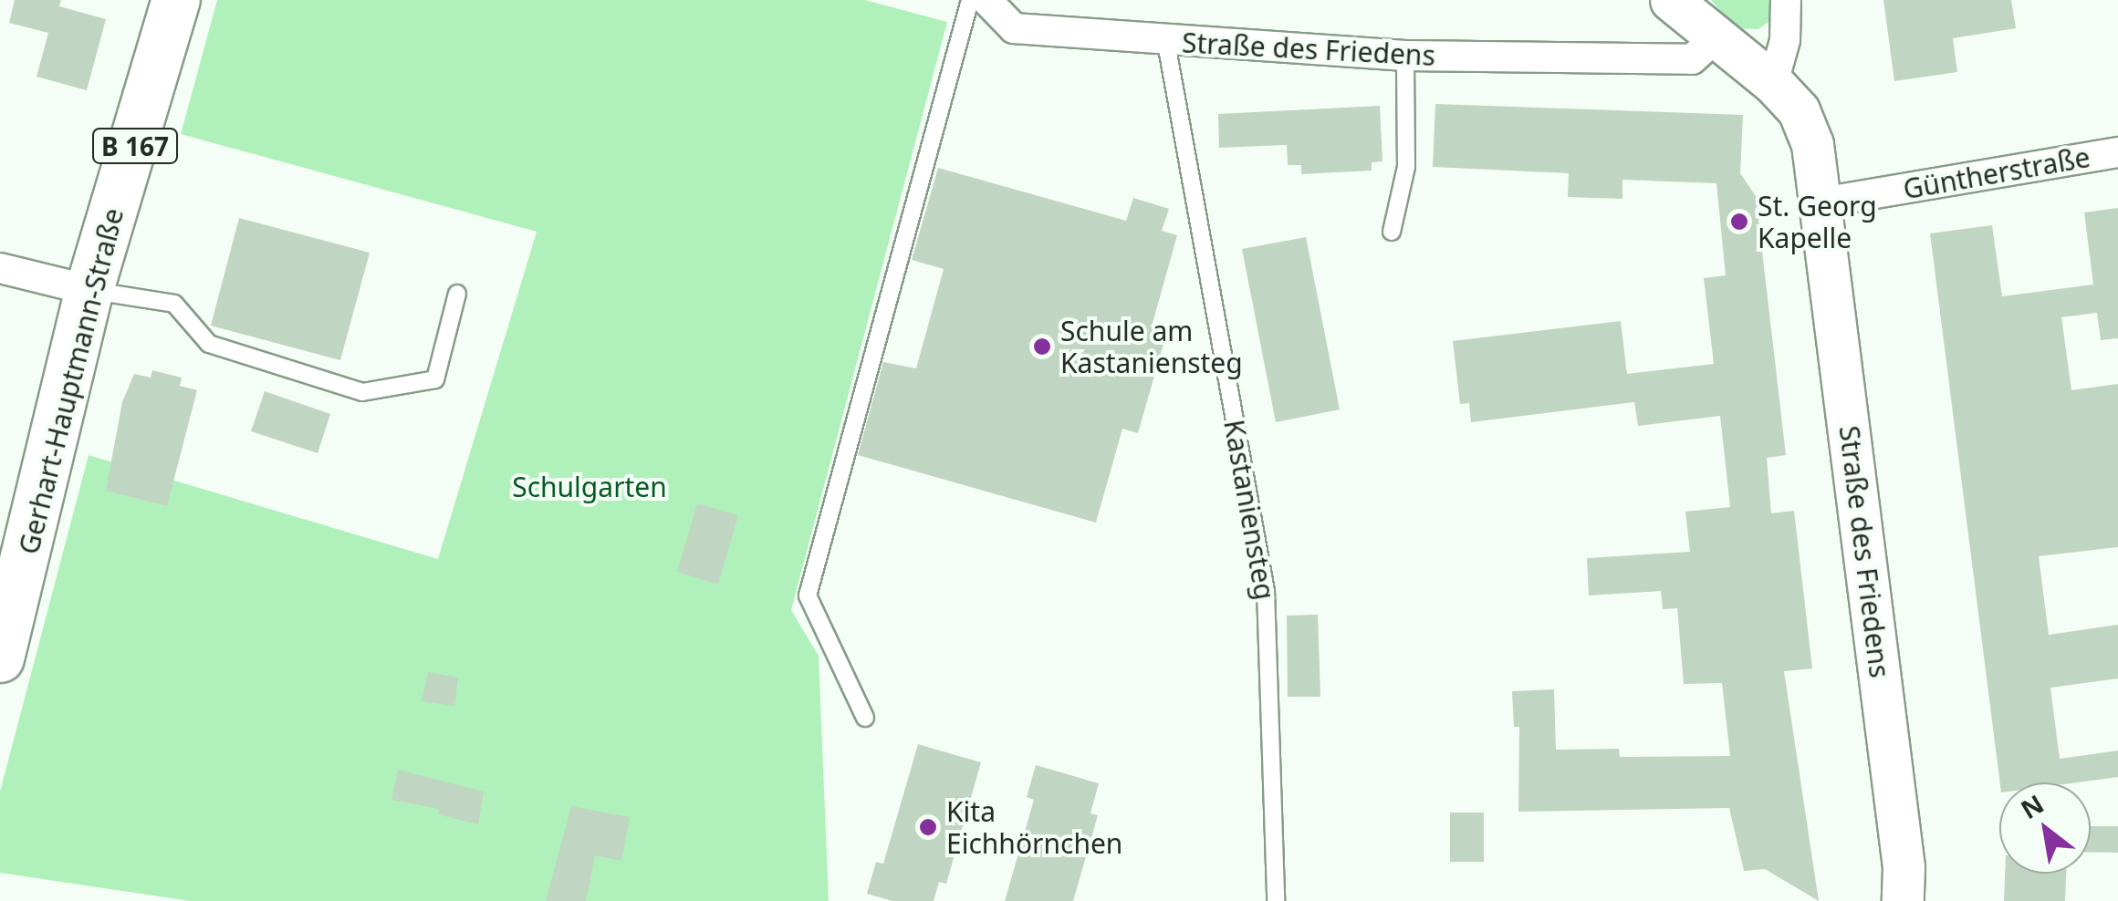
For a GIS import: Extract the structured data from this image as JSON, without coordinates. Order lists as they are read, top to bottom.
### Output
{
  "streets": {
    "main road": ["Straße des Friedens", "B 167", "Gerhart-Hauptmann-Straße"],
    "street": ["Güntherstraße"],
    "lane": ["Kastaniensteg"]
  },
  "crossings": [
    ["Straße des Friedens", "Güntherstraße"],
    ["Straße des Friedens", "Kastaniensteg"]
  ],
  "parks": ["Schulgarten"],
  "places": ["St. Georg Kapelle", "Schule am Kastaniensteg", "Kita Eichhörnchen"],
  "north": "top left"
}
